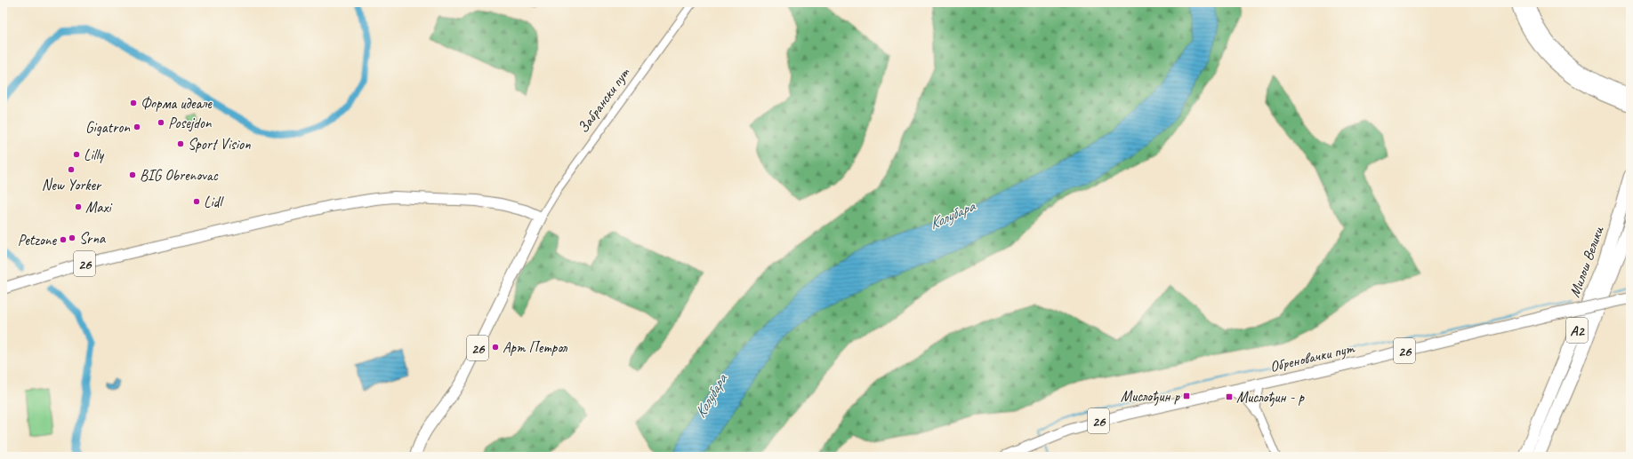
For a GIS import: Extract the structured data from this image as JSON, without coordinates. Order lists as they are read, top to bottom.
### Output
{
  "streets": {
    "highway": ["Милош Велики", "A2"],
    "main road": ["26", "Обреновачки пут"],
    "street": ["Забрански пут"]
  },
  "crossings": [
    ["Забрански пут", "26"]
  ],
  "water": ["Колубара"],
  "places": {
    "other": [
      "Форма идеале",
      "Posejdon",
      "Gigatron",
      "Sport Vision",
      "Lilly",
      "New Yorker",
      "BIG Obrenovac",
      "Lidl",
      "Maxi",
      "Srna",
      "Petzone",
      "Арт Петрол"
    ],
    "transit": ["Мислођин р", "Мислођин - р"]
  }
}
